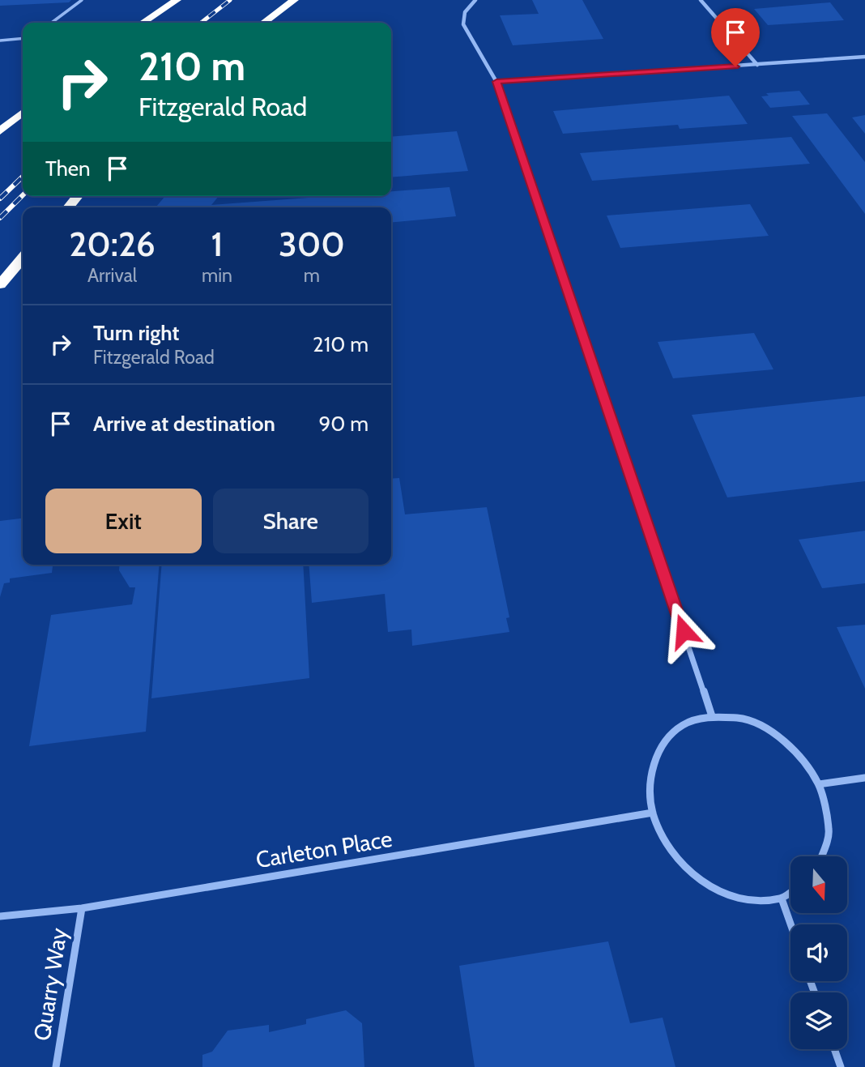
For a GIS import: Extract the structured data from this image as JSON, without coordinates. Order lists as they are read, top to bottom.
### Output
{
  "streets": {
    "street": ["Carleton Place", "Quarry Way"]
  },
  "crossings": [
    ["Carleton Place", "Quarry Way"]
  ],
  "north": "bottom",
  "page": {
    "turn": ["210 m", "Fitzgerald Road"],
    "then": "Then",
    "eta": [
      "20:26",
      "Arrival",
      "1",
      "min",
      "300",
      "m"
    ],
    "list": [
      {
        "name": "Turn right",
        "note": "Fitzgerald Road",
        "value": "210 m"
      },
      {
        "name": "Arrive at destination",
        "value": "90 m"
      }
    ],
    "buttons": ["Exit", "Share"]
  }
}
